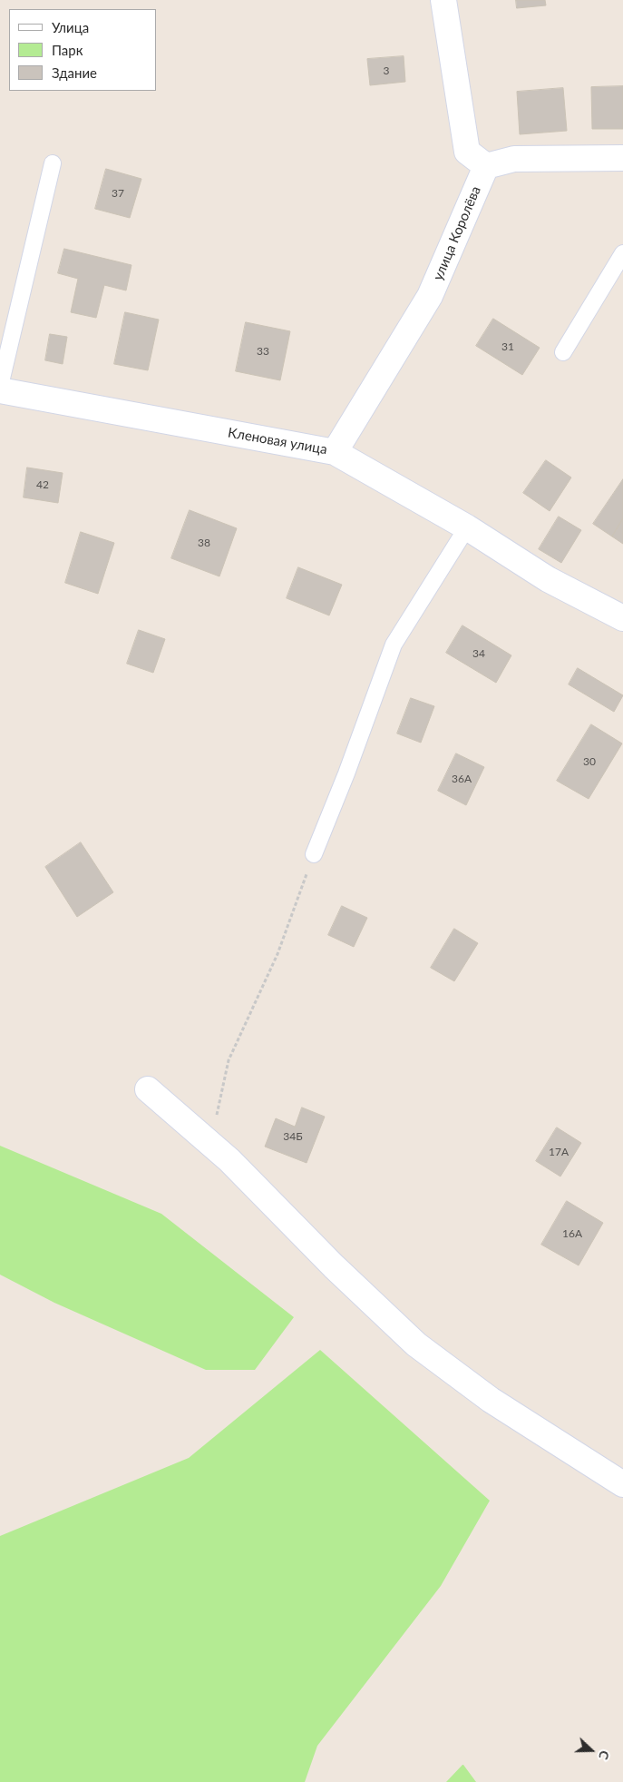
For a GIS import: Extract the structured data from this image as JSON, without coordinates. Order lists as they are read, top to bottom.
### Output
{
  "streets": {
    "street": ["улица Королёва", "Кленовая улица"]
  },
  "crossings": [
    ["улица Королёва", "Кленовая улица"]
  ],
  "house_numbers": [
    "3",
    "37",
    "31",
    "33",
    "42",
    "38",
    "34",
    "30",
    "36А",
    "34Б",
    "17А",
    "16А"
  ],
  "legend": ["Улица", "Парк", "Здание"],
  "north": "right"
}
